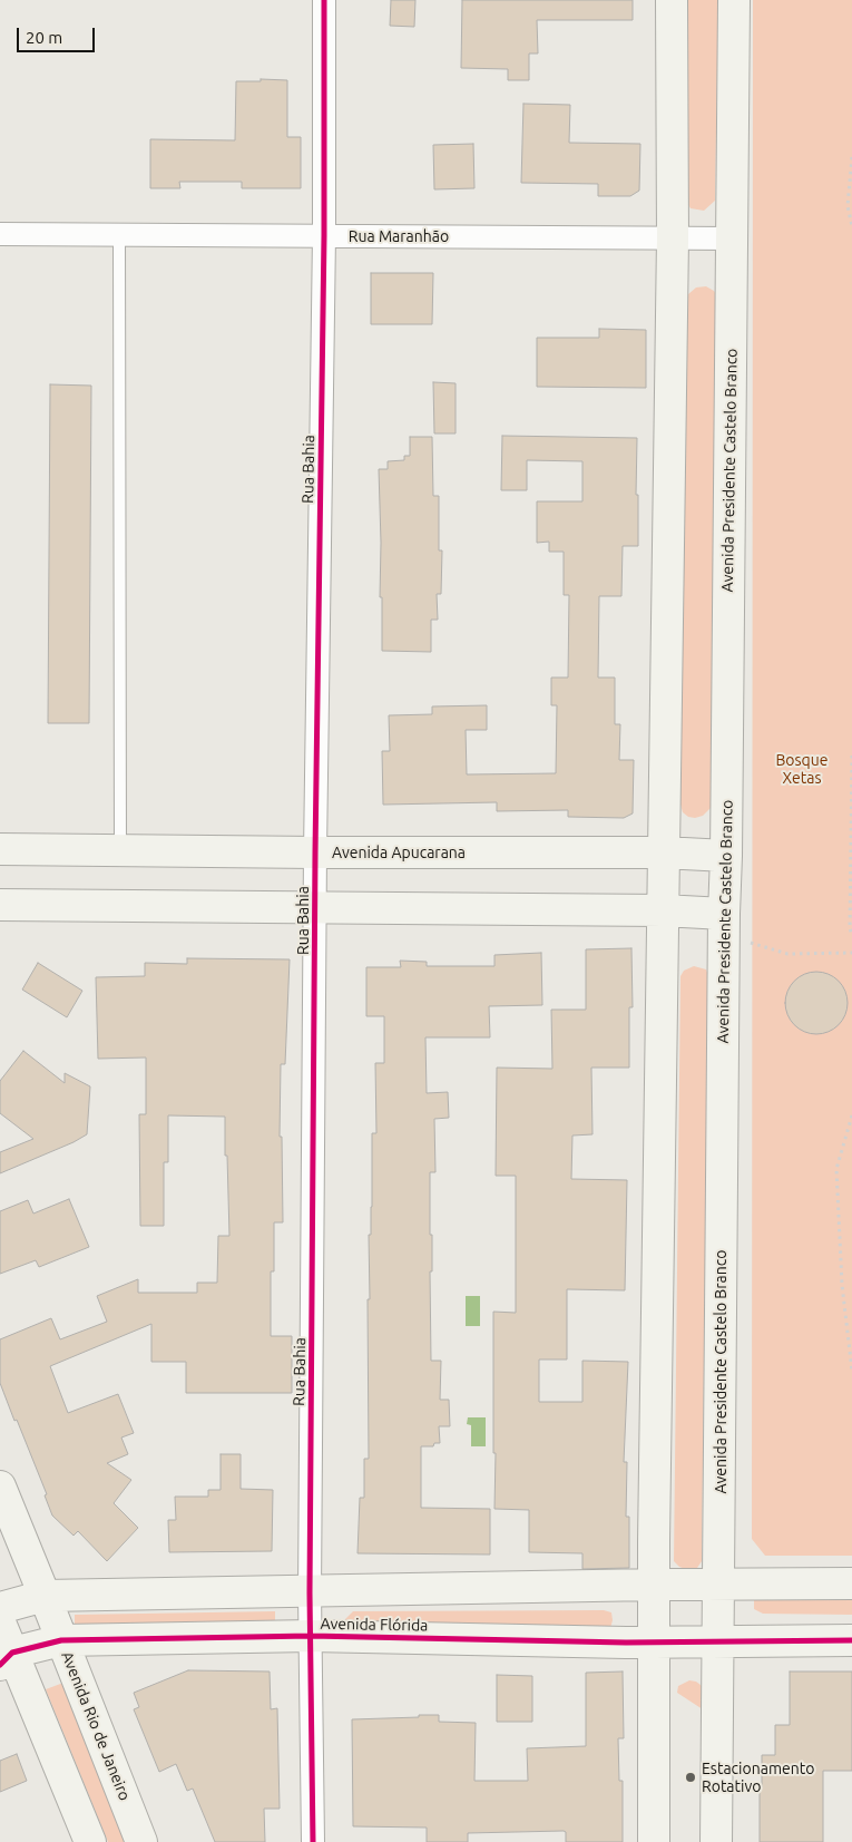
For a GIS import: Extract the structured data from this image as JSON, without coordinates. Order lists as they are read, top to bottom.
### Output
{
  "streets": {
    "street": [
      "Rua Maranhão",
      "Rua Bahia",
      "Avenida Presidente Castelo Branco",
      "Avenida Apucarana",
      "Avenida Flórida",
      "Avenida Rio de Janeiro"
    ]
  },
  "crossings": [
    ["Rua Maranhão", "Rua Bahia"],
    ["Rua Maranhão", "Avenida Presidente Castelo Branco"],
    ["Rua Bahia", "Avenida Apucarana"],
    ["Rua Bahia", "Avenida Flórida"],
    ["Avenida Presidente Castelo Branco", "Avenida Apucarana"],
    ["Avenida Presidente Castelo Branco", "Avenida Flórida"],
    ["Avenida Flórida", "Avenida Rio de Janeiro"]
  ],
  "parks": ["Bosque Xetas"],
  "places": ["Estacionamento Rotativo"],
  "scale_bar": "20 m"
}
